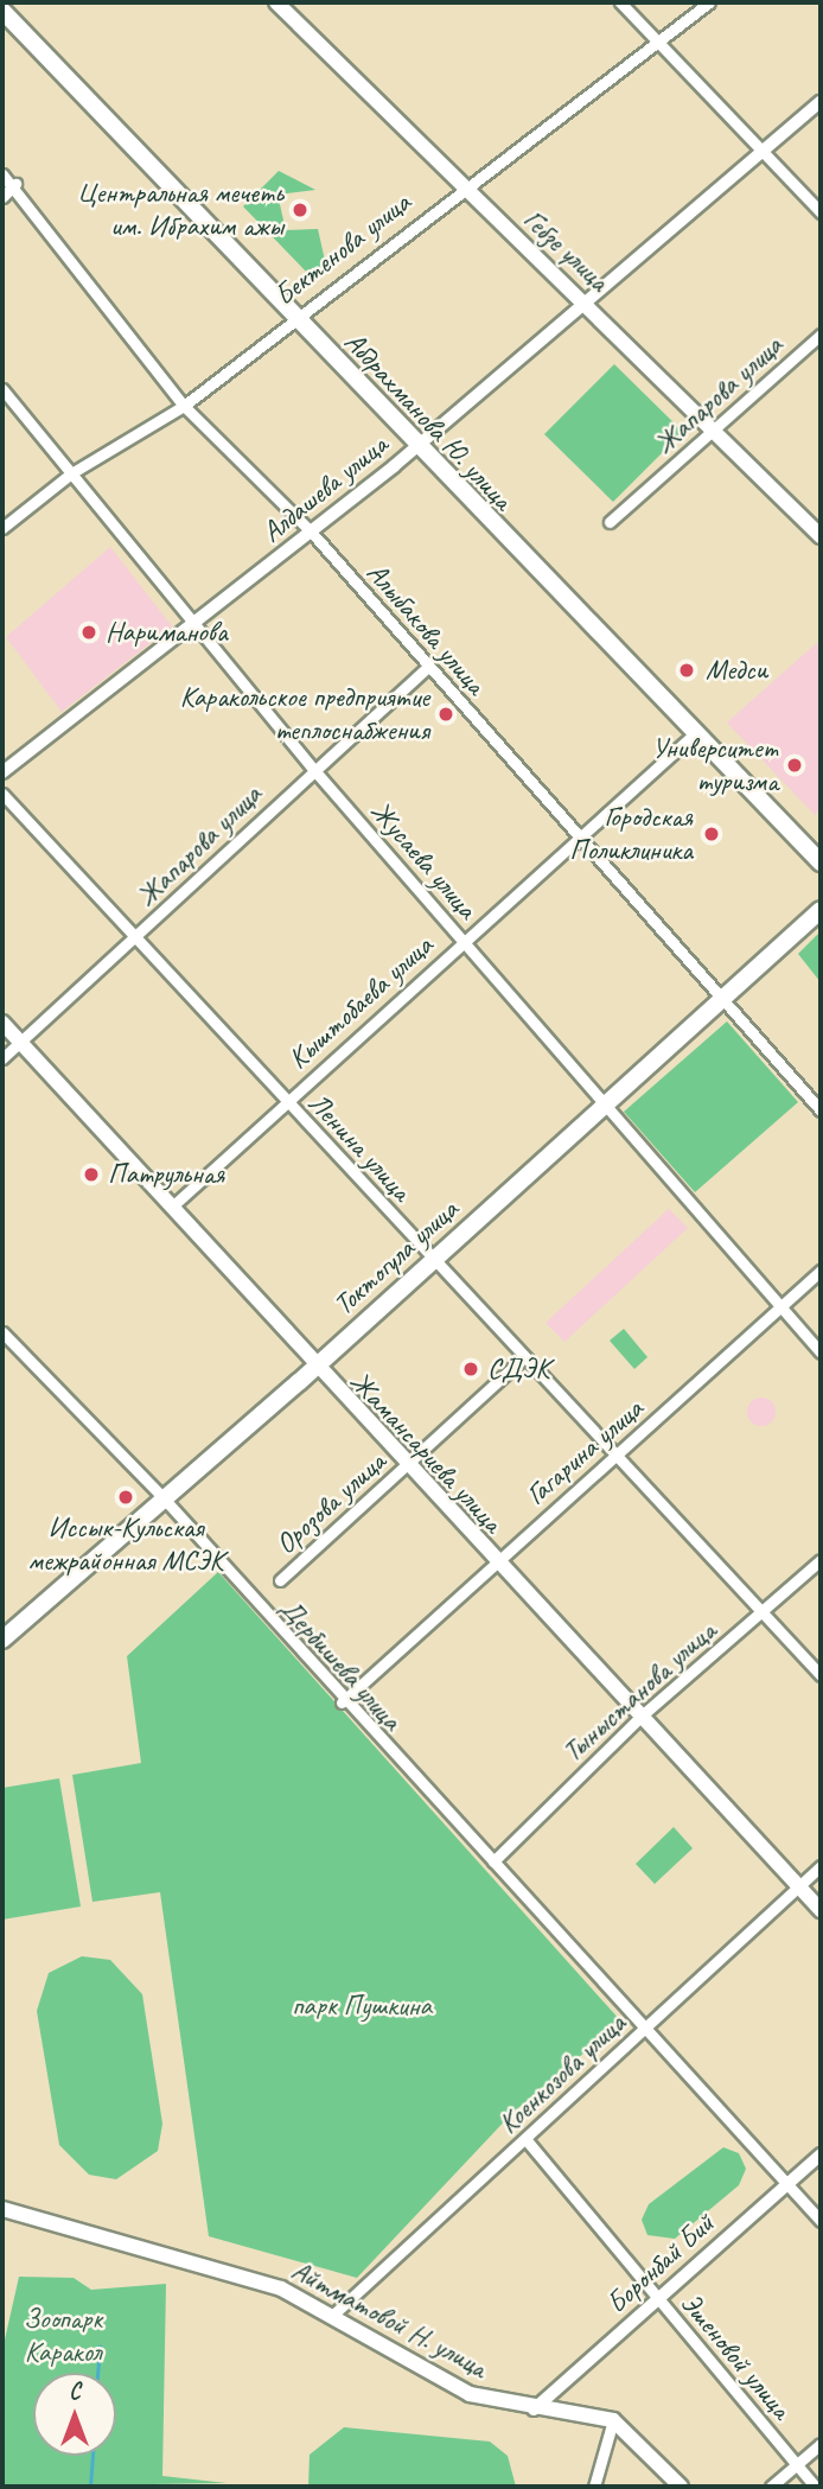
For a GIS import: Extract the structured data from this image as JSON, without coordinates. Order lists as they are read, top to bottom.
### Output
{
  "streets": {
    "highway": ["Абдрахманова Ю. улица", "Токтогула улица"],
    "main road": ["Гебзе улица", "Жамансариева улица", "Айтматовой Н. улица"],
    "street": [
      "Бектенова улица",
      "Жапарова улица",
      "Алдашева улица",
      "Алыбакова улица",
      "Жусаева улица",
      "Кыштобаева улица",
      "Ленина улица",
      "Гагарина улица",
      "Орозова улица",
      "Дербишева улица",
      "Тыныстанова улица",
      "Коенкозова улица",
      "Боронбай Бий",
      "Эшеновой улица"
    ]
  },
  "crossings": [
    ["Бектенова улица", "Гебзе улица"],
    ["Бектенова улица", "Абдрахманова Ю. улица"],
    ["Бектенова улица", "Алыбакова улица"],
    ["Бектенова улица", "Жусаева улица"],
    ["Гебзе улица", "Жапарова улица"],
    ["Гебзе улица", "Алдашева улица"],
    ["Жапарова улица", "Алыбакова улица"],
    ["Жапарова улица", "Жусаева улица"],
    ["Жапарова улица", "Ленина улица"],
    ["Жапарова улица", "Жамансариева улица"],
    ["Абдрахманова Ю. улица", "Алдашева улица"],
    ["Абдрахманова Ю. улица", "Кыштобаева улица"],
    ["Алдашева улица", "Алыбакова улица"],
    ["Алдашева улица", "Жусаева улица"],
    ["Алыбакова улица", "Кыштобаева улица"],
    ["Алыбакова улица", "Токтогула улица"],
    ["Жусаева улица", "Кыштобаева улица"],
    ["Жусаева улица", "Токтогула улица"],
    ["Жусаева улица", "Гагарина улица"],
    ["Кыштобаева улица", "Ленина улица"],
    ["Кыштобаева улица", "Жамансариева улица"],
    ["Ленина улица", "Токтогула улица"],
    ["Ленина улица", "Гагарина улица"],
    ["Ленина улица", "Орозова улица"],
    ["Ленина улица", "Тыныстанова улица"],
    ["Токтогула улица", "Жамансариева улица"],
    ["Токтогула улица", "Дербишева улица"],
    ["Жамансариева улица", "Гагарина улица"],
    ["Жамансариева улица", "Орозова улица"],
    ["Жамансариева улица", "Тыныстанова улица"],
    ["Жамансариева улица", "Коенкозова улица"],
    ["Гагарина улица", "Дербишева улица"],
    ["Дербишева улица", "Тыныстанова улица"],
    ["Дербишева улица", "Коенкозова улица"],
    ["Дербишева улица", "Боронбай Бий"],
    ["Коенкозова улица", "Айтматовой Н. улица"],
    ["Коенкозова улица", "Эшеновой улица"],
    ["Боронбай Бий", "Айтматовой Н. улица"],
    ["Боронбай Бий", "Эшеновой улица"]
  ],
  "parks": ["парк Пушкина", "Зоопарк Каракол"],
  "places": [
    "Центральная мечеть им. Ибрахим ажы",
    "Нариманова",
    "Медси",
    "Каракольское предприятие теплоснабжения",
    "Университет туризма",
    "Городская Поликлиника",
    "Патрульная",
    "СДЭК",
    "Иссык-Кульская межрайонная МСЭК"
  ],
  "north": "top"
}
